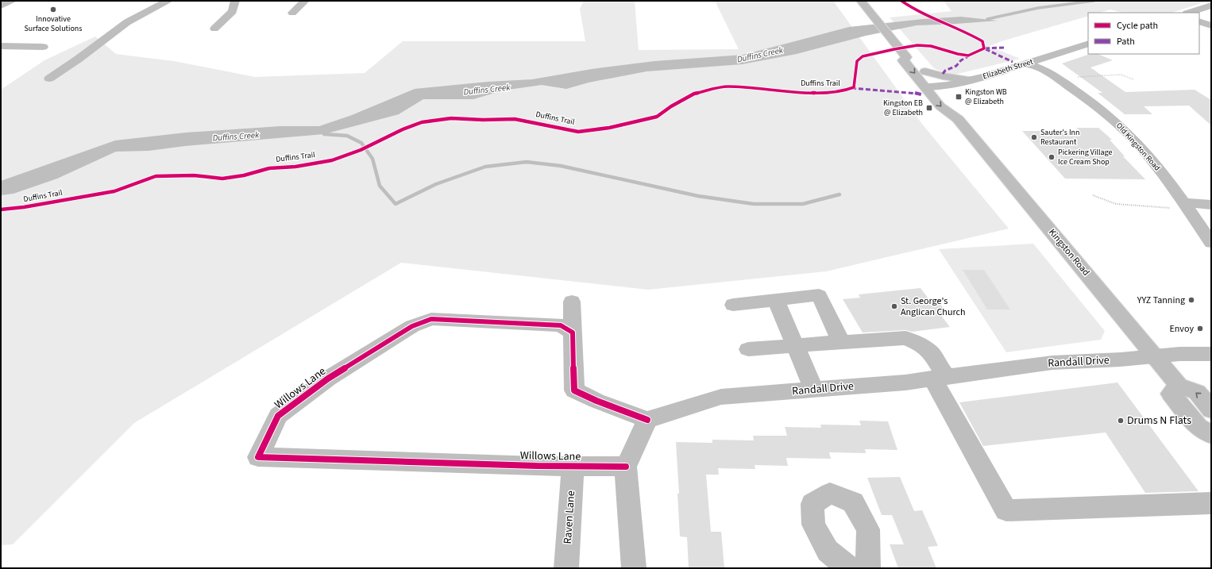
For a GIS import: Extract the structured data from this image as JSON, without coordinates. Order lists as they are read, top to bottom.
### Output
{
  "streets": {
    "street": [
      "Elizabeth Street",
      "Old Kingston Road",
      "Kingston Road",
      "Randall Drive",
      "Willows Lane",
      "Raven Lane"
    ],
    "cycle path": ["Duffins Trail"]
  },
  "crossings": [
    ["Elizabeth Street", "Old Kingston Road"],
    ["Elizabeth Street", "Kingston Road"],
    ["Kingston Road", "Randall Drive"],
    ["Willows Lane", "Raven Lane"]
  ],
  "water": ["Duffins Creek"],
  "places": {
    "other": [
      "Innovative Surface Solutions",
      "Sauter's Inn Restaurant",
      "Pickering Village Ice Cream Shop",
      "YYZ Tanning",
      "St. George's Anglican Church",
      "Envoy",
      "Drums N Flats"
    ],
    "transit": ["Kingston WB @ Elizabeth", "Kingston EB @ Elizabeth"]
  },
  "legend": ["Cycle path", "Path"]
}
